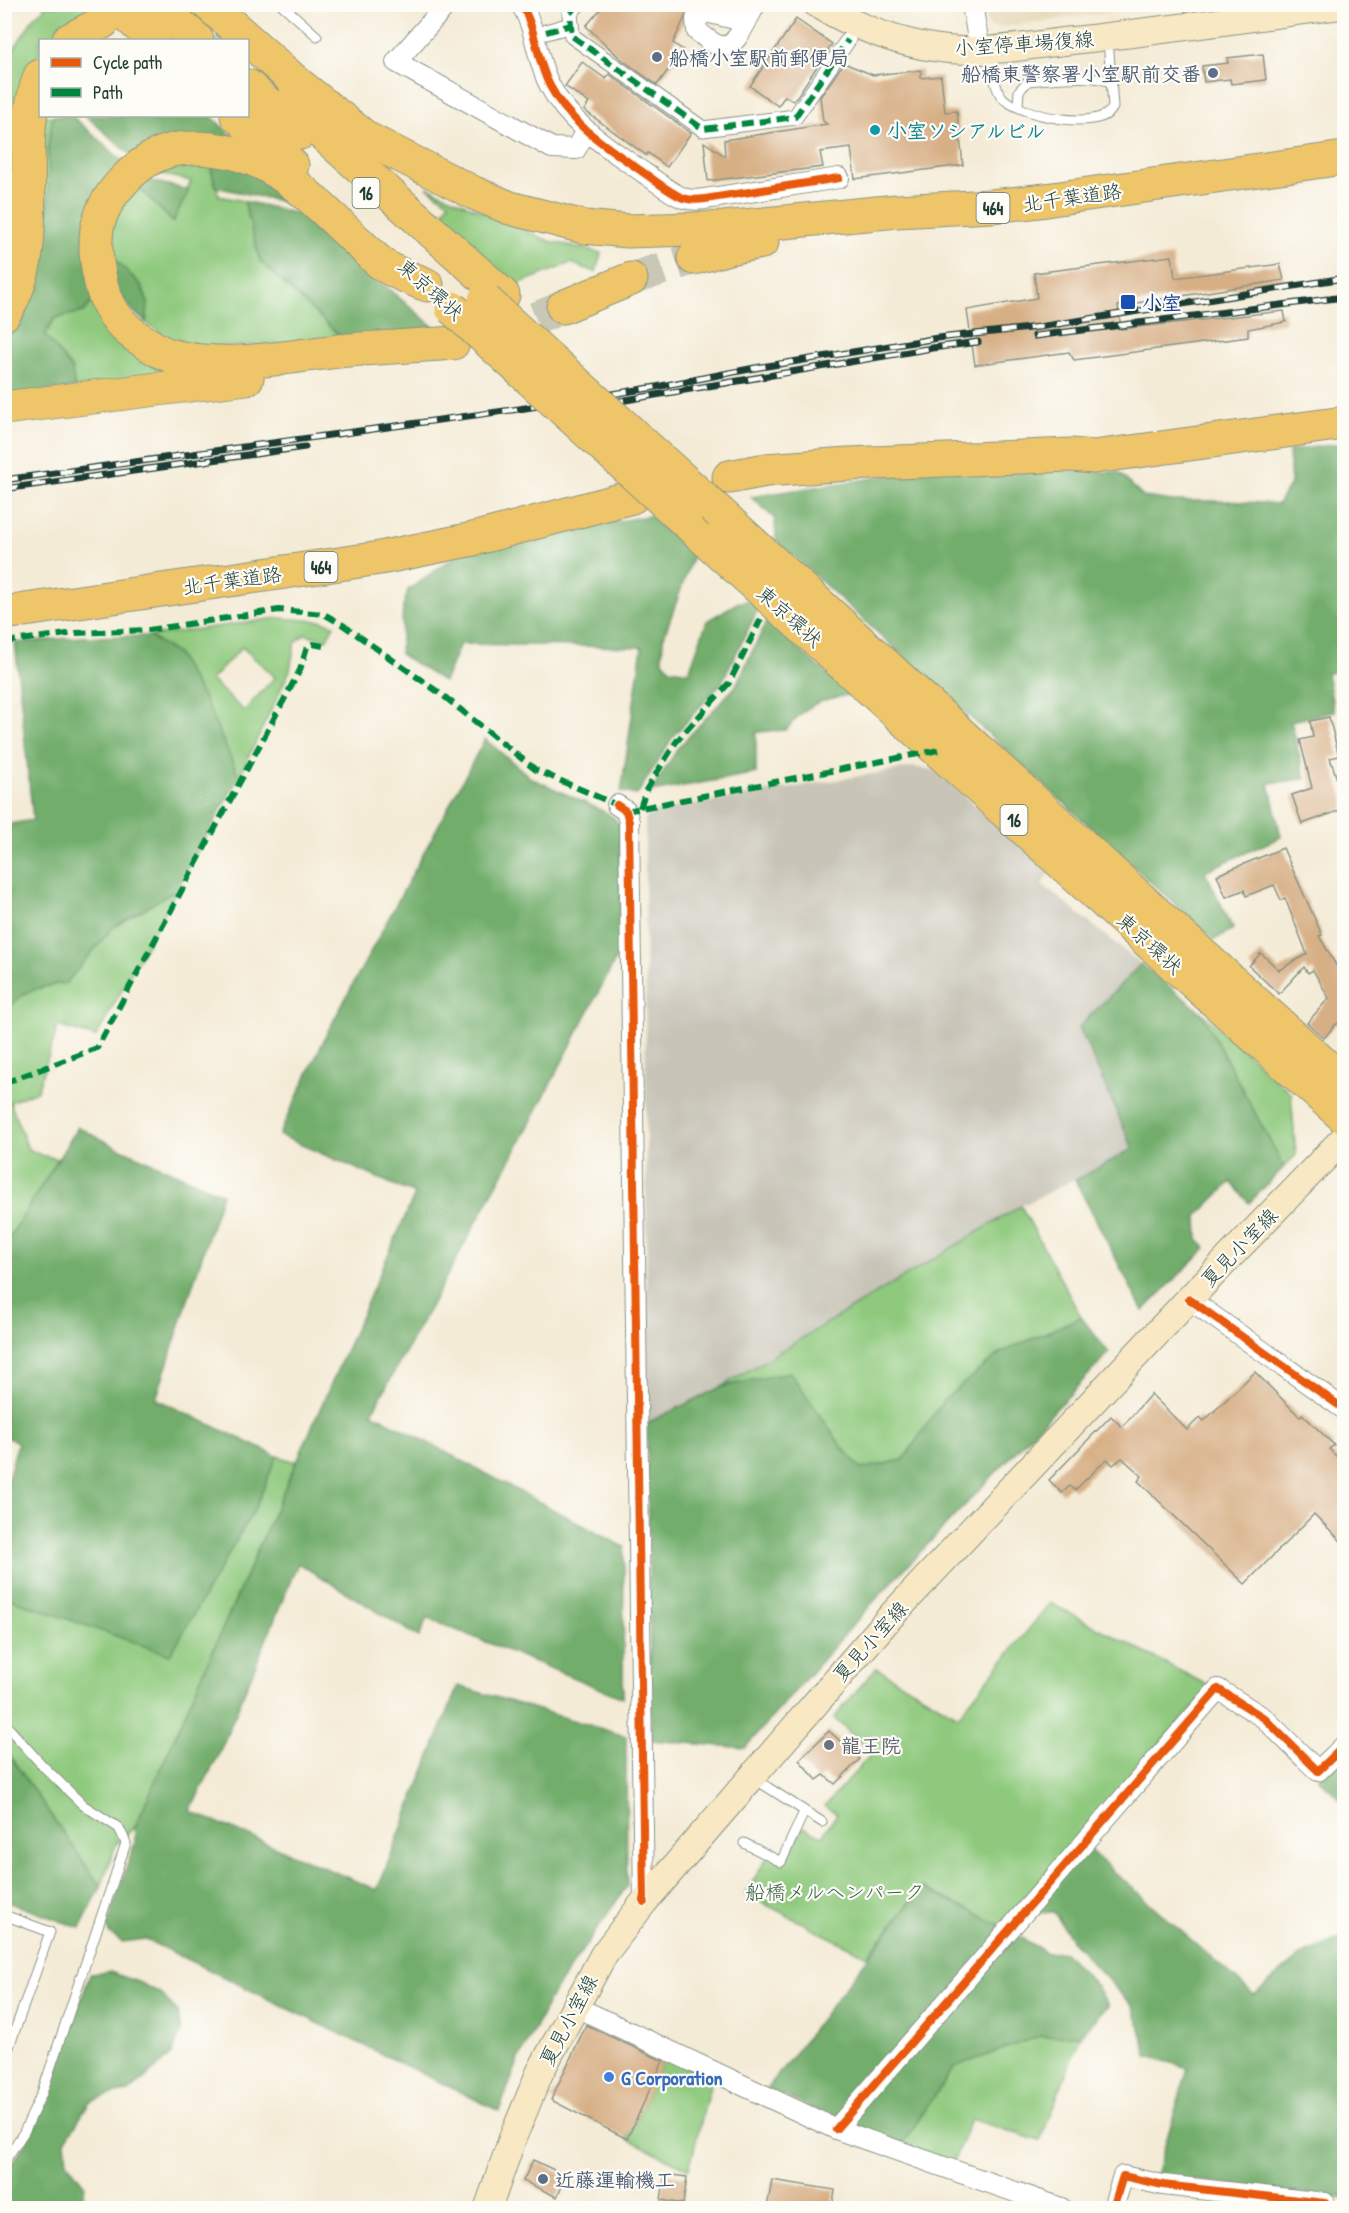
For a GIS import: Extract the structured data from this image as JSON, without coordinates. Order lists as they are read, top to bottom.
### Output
{
  "streets": {
    "highway": [
      "16",
      "北千葉道路",
      "464",
      "東京環状"
    ],
    "main road": ["小室停車場復線", "夏見小室線"]
  },
  "parks": ["船橋メルヘンパーク"],
  "places": {
    "other": [
      "船橋小室駅前郵便局",
      "船橋東警察署小室駅前交番",
      "小室ソシアルビル",
      "龍王院",
      "G Corporation",
      "近藤運輸機工"
    ],
    "transit": ["小室"]
  },
  "legend": ["Cycle path", "Path"]
}
